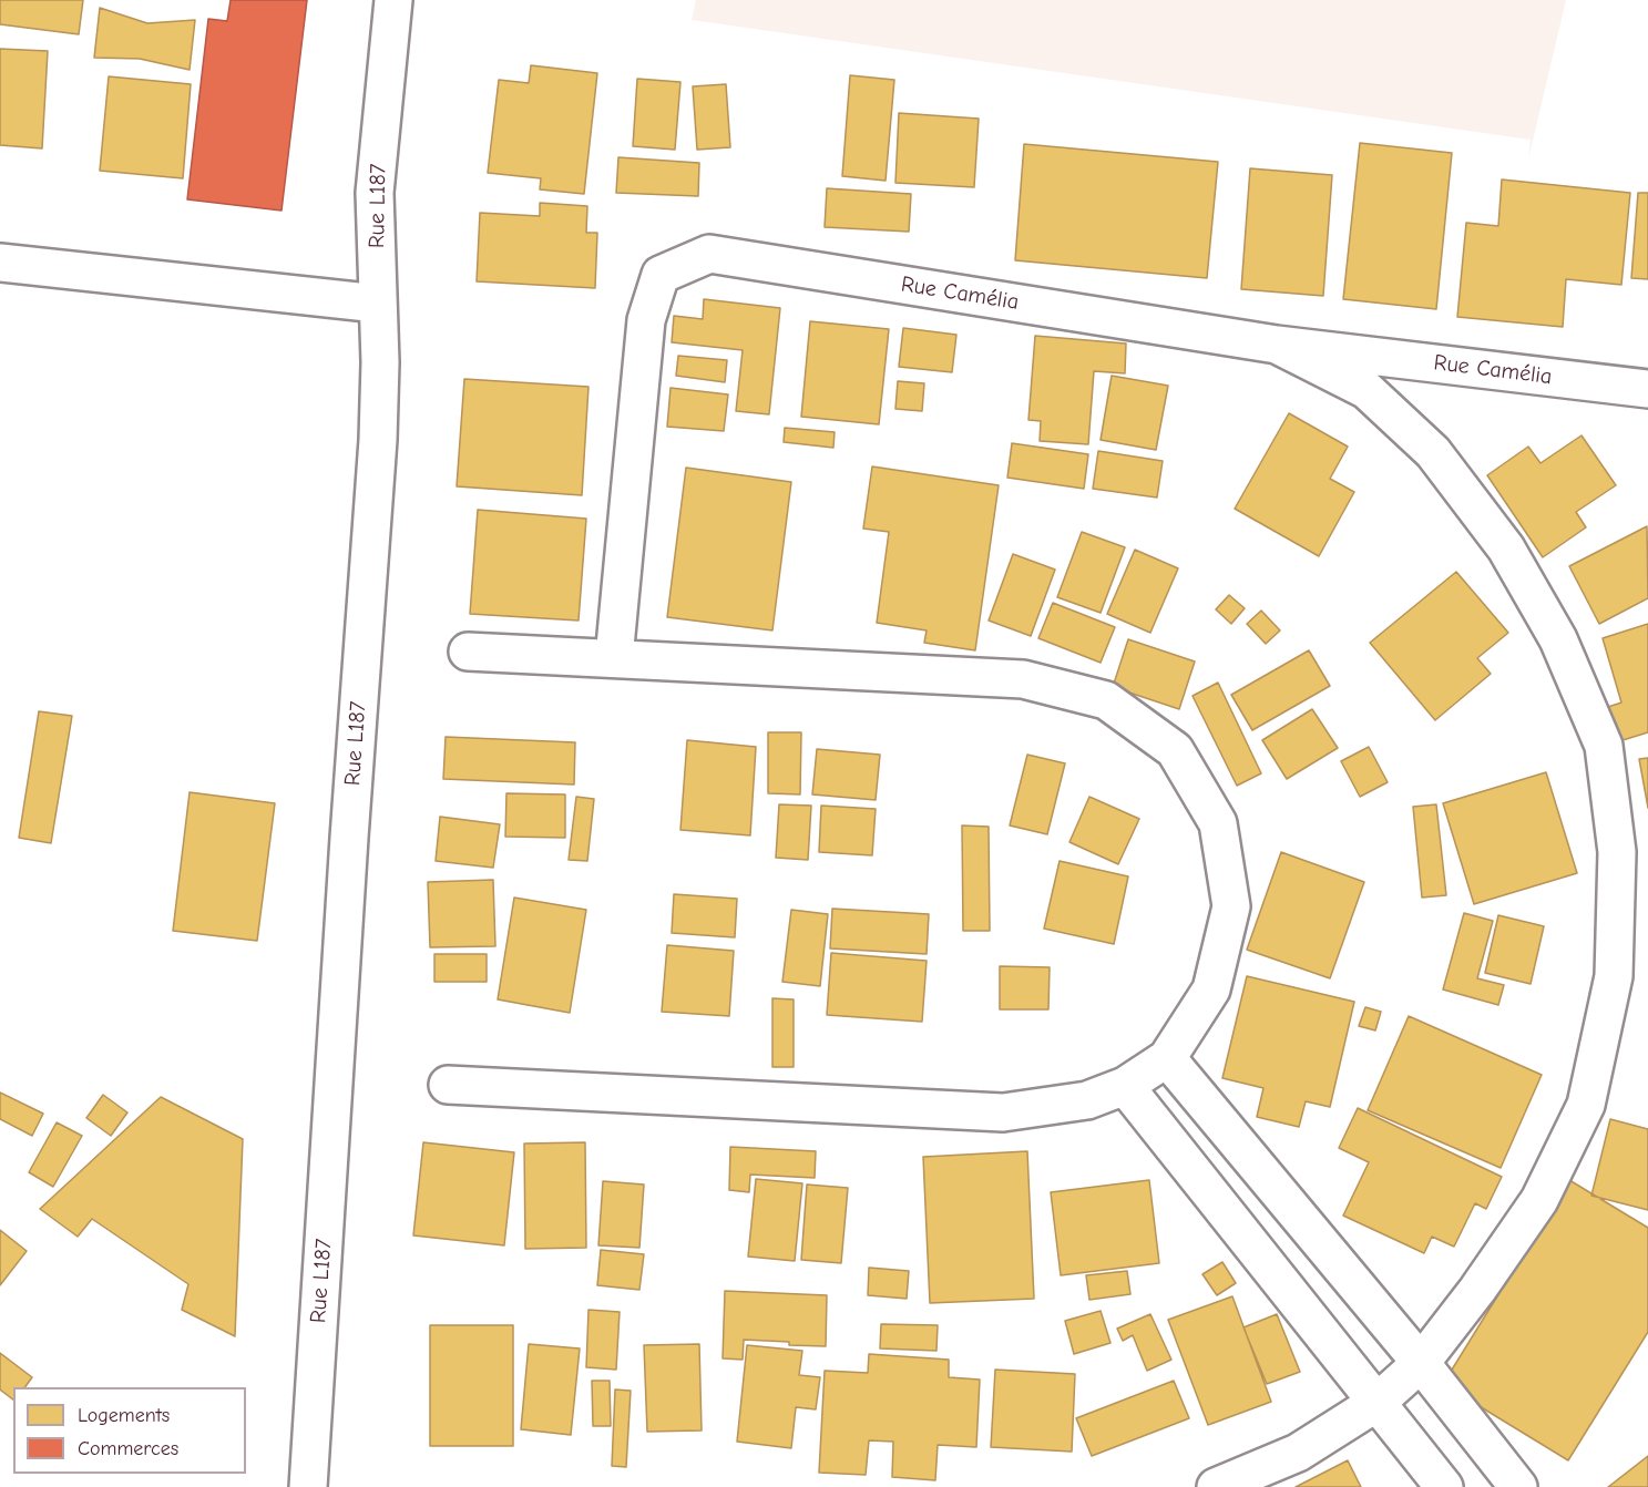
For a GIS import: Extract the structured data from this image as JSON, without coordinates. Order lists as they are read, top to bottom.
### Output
{
  "streets": {
    "street": ["Rue L187", "Rue Camélia"]
  },
  "legend": ["Logements", "Commerces"]
}
